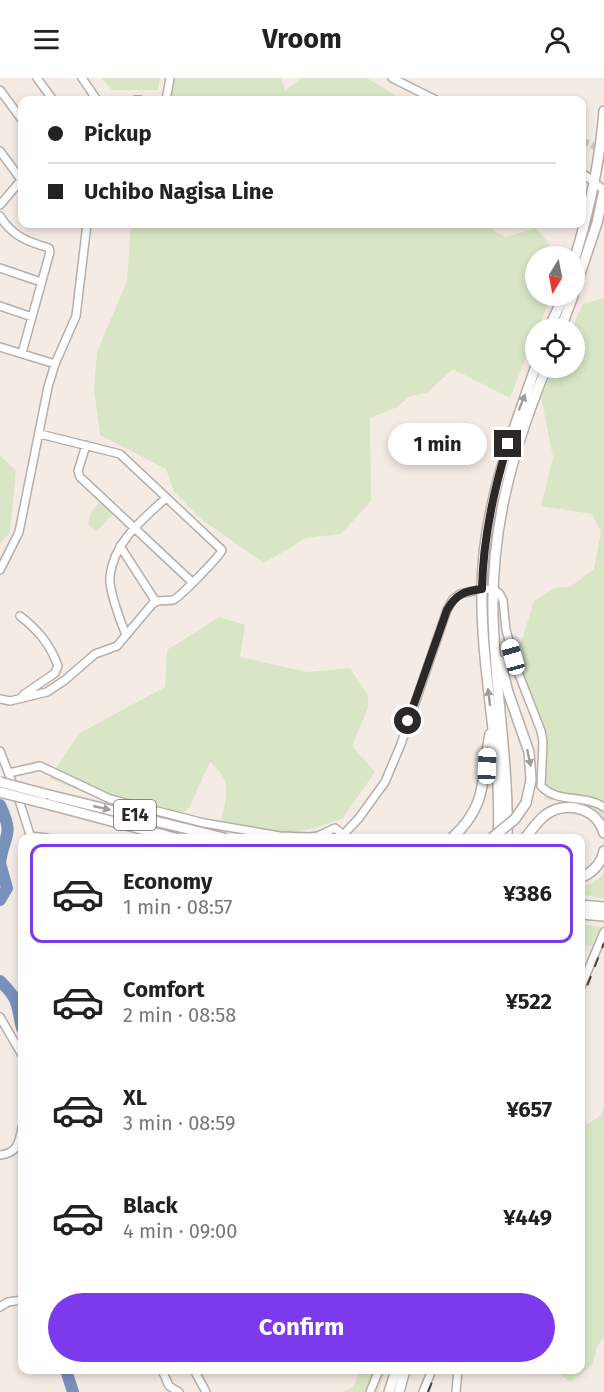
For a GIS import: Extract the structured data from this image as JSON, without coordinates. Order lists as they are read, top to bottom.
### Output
{
  "streets": {
    "highway": ["E14"]
  },
  "north": "bottom",
  "page": {
    "header": "Vroom",
    "banner": ["Pickup", "Uchibo Nagisa Line"],
    "bubble": "1 min",
    "list": [
      {
        "name": "Economy",
        "note": "1 min · 08:57",
        "value": "¥386"
      },
      {
        "name": "Comfort",
        "note": "2 min · 08:58",
        "value": "¥522"
      },
      {
        "name": "XL",
        "note": "3 min · 08:59",
        "value": "¥657"
      },
      {
        "name": "Black",
        "note": "4 min · 09:00",
        "value": "¥449"
      }
    ],
    "buttons": "Confirm"
  }
}
